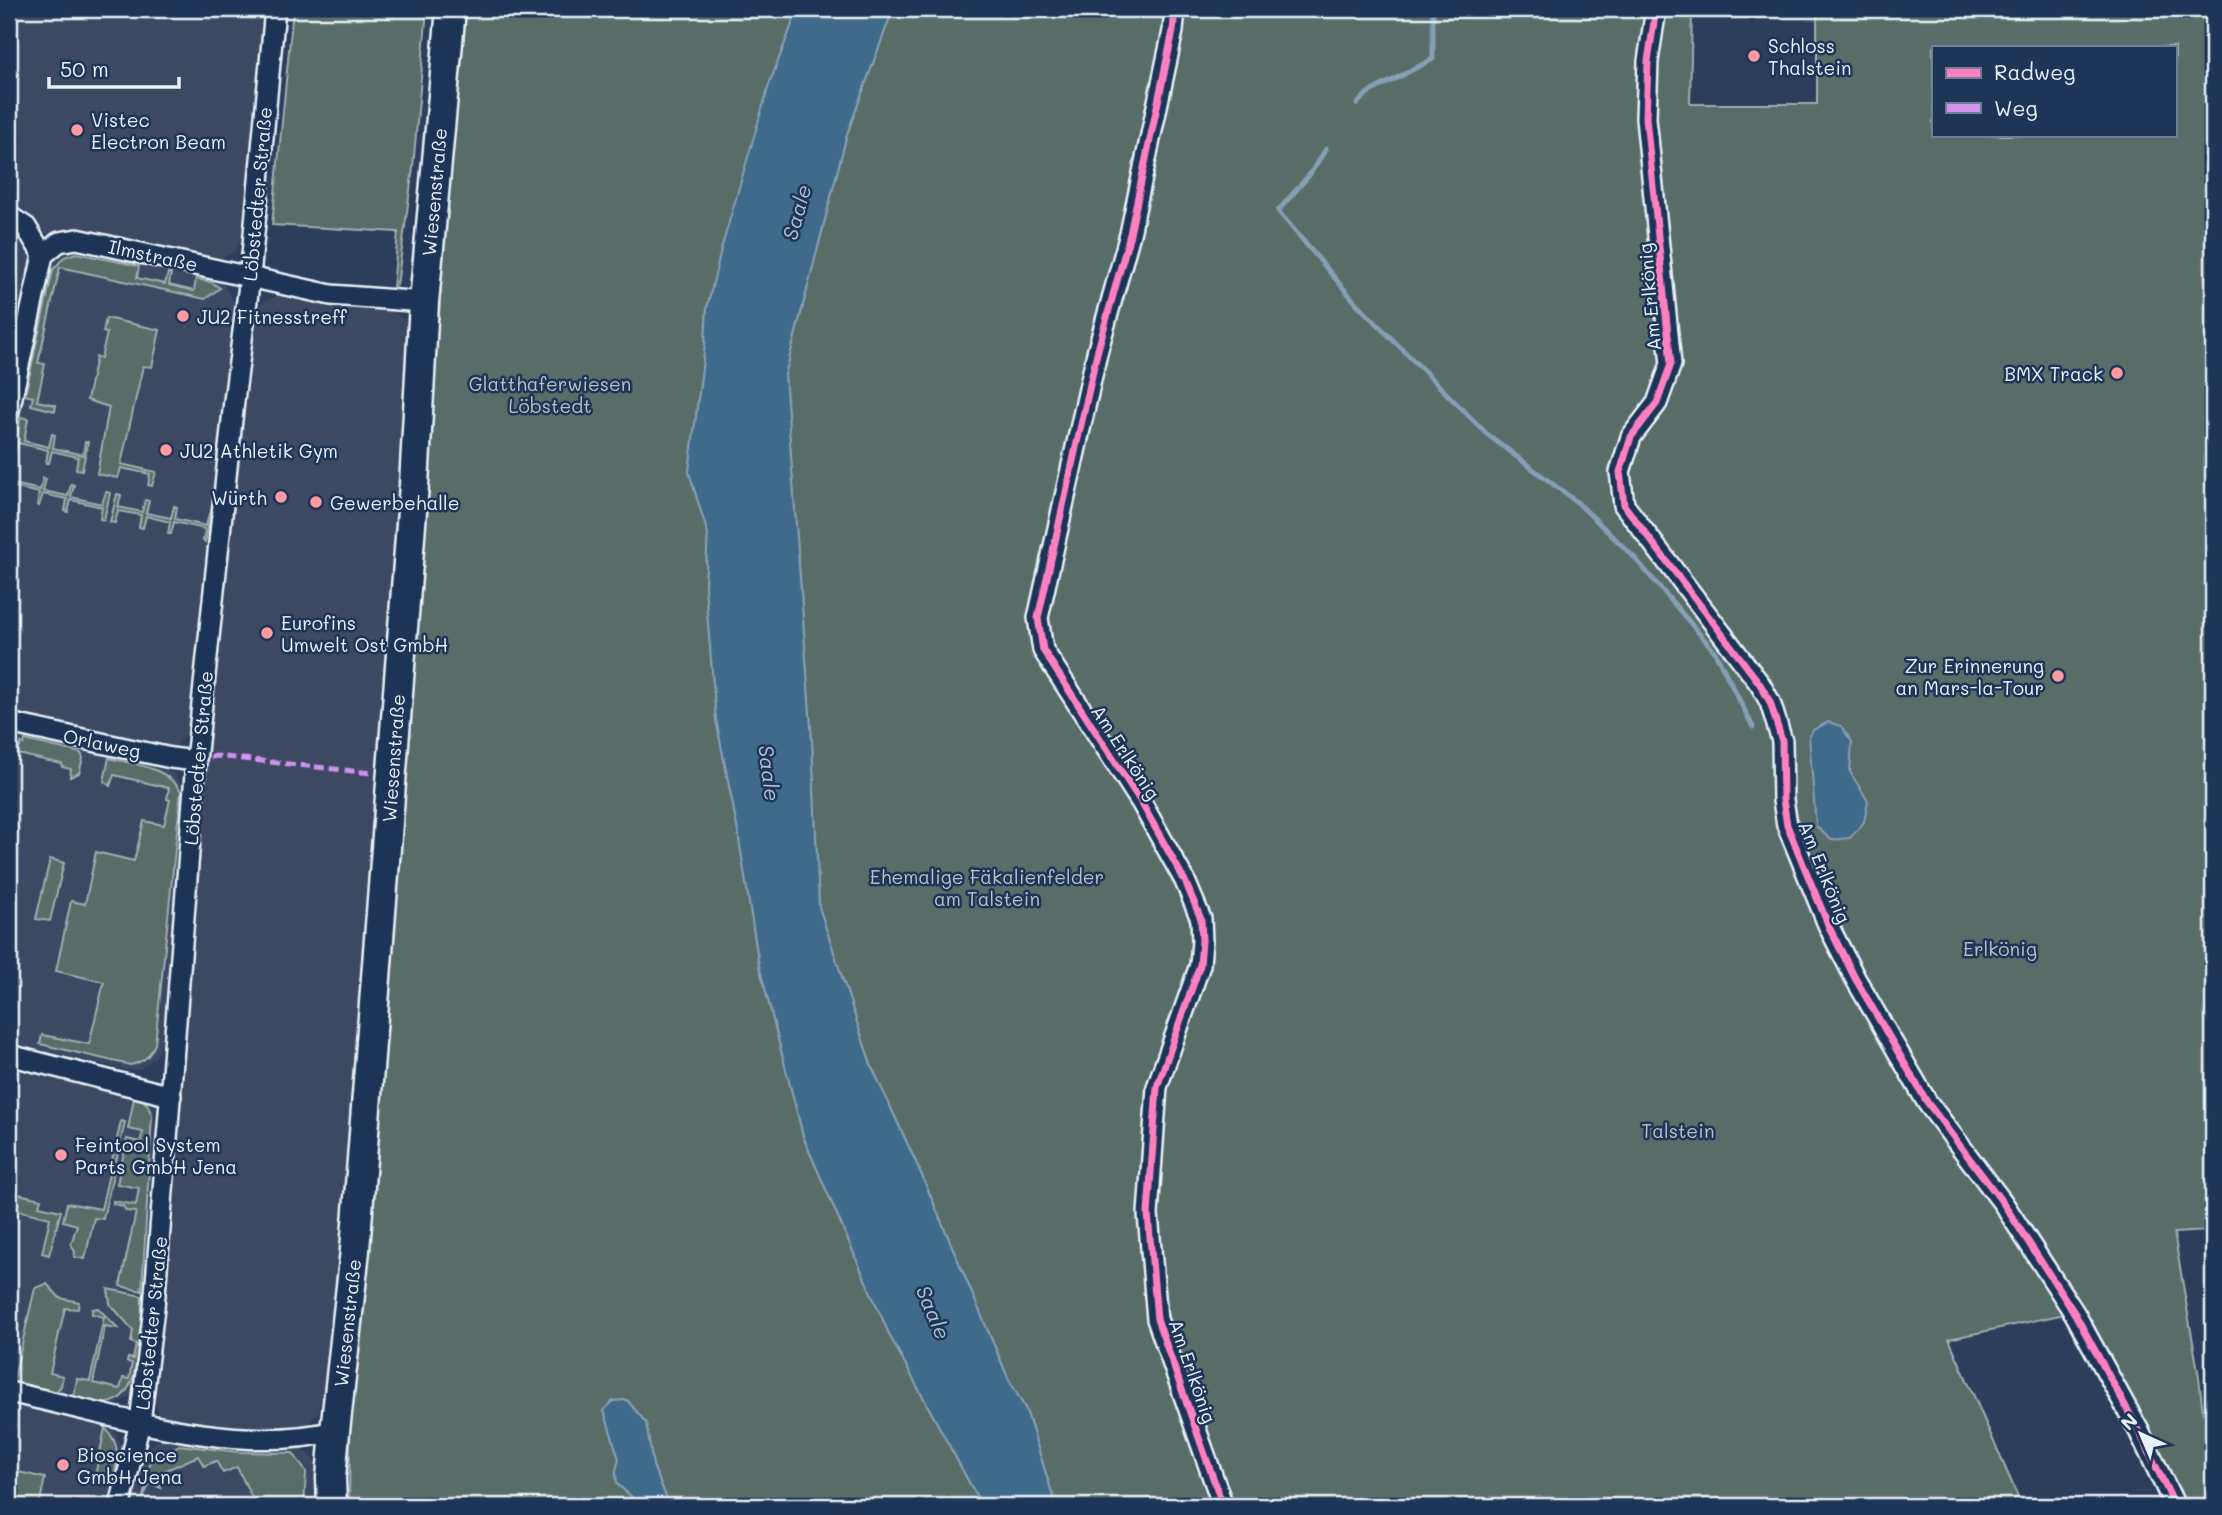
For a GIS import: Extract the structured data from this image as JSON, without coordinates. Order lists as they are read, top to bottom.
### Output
{
  "streets": {
    "street": [
      "Wiesenstraße",
      "Löbstedter Straße",
      "Ilmstraße",
      "Am Erlkönig",
      "Orlaweg"
    ]
  },
  "crossings": [
    ["Wiesenstraße", "Ilmstraße"],
    ["Löbstedter Straße", "Ilmstraße"],
    ["Löbstedter Straße", "Orlaweg"]
  ],
  "water": ["Saale"],
  "parks": [
    "Glatthaferwiesen Löbstedt",
    "Ehemalige Fäkalienfelder am Talstein",
    "Erlkönig",
    "Talstein"
  ],
  "places": [
    "Schloss Thalstein",
    "Vistec Electron Beam",
    "JU2 Fitnesstreff",
    "BMX Track",
    "JU2 Athletik Gym",
    "Würth",
    "Gewerbehalle",
    "Eurofins Umwelt Ost GmbH",
    "Zur Erinnerung an Mars-la-Tour",
    "Feintool System Parts GmbH Jena",
    "Bioscience GmbH Jena"
  ],
  "legend": ["Radweg", "Weg"],
  "scale_bar": "50 m",
  "north": "top left"
}
